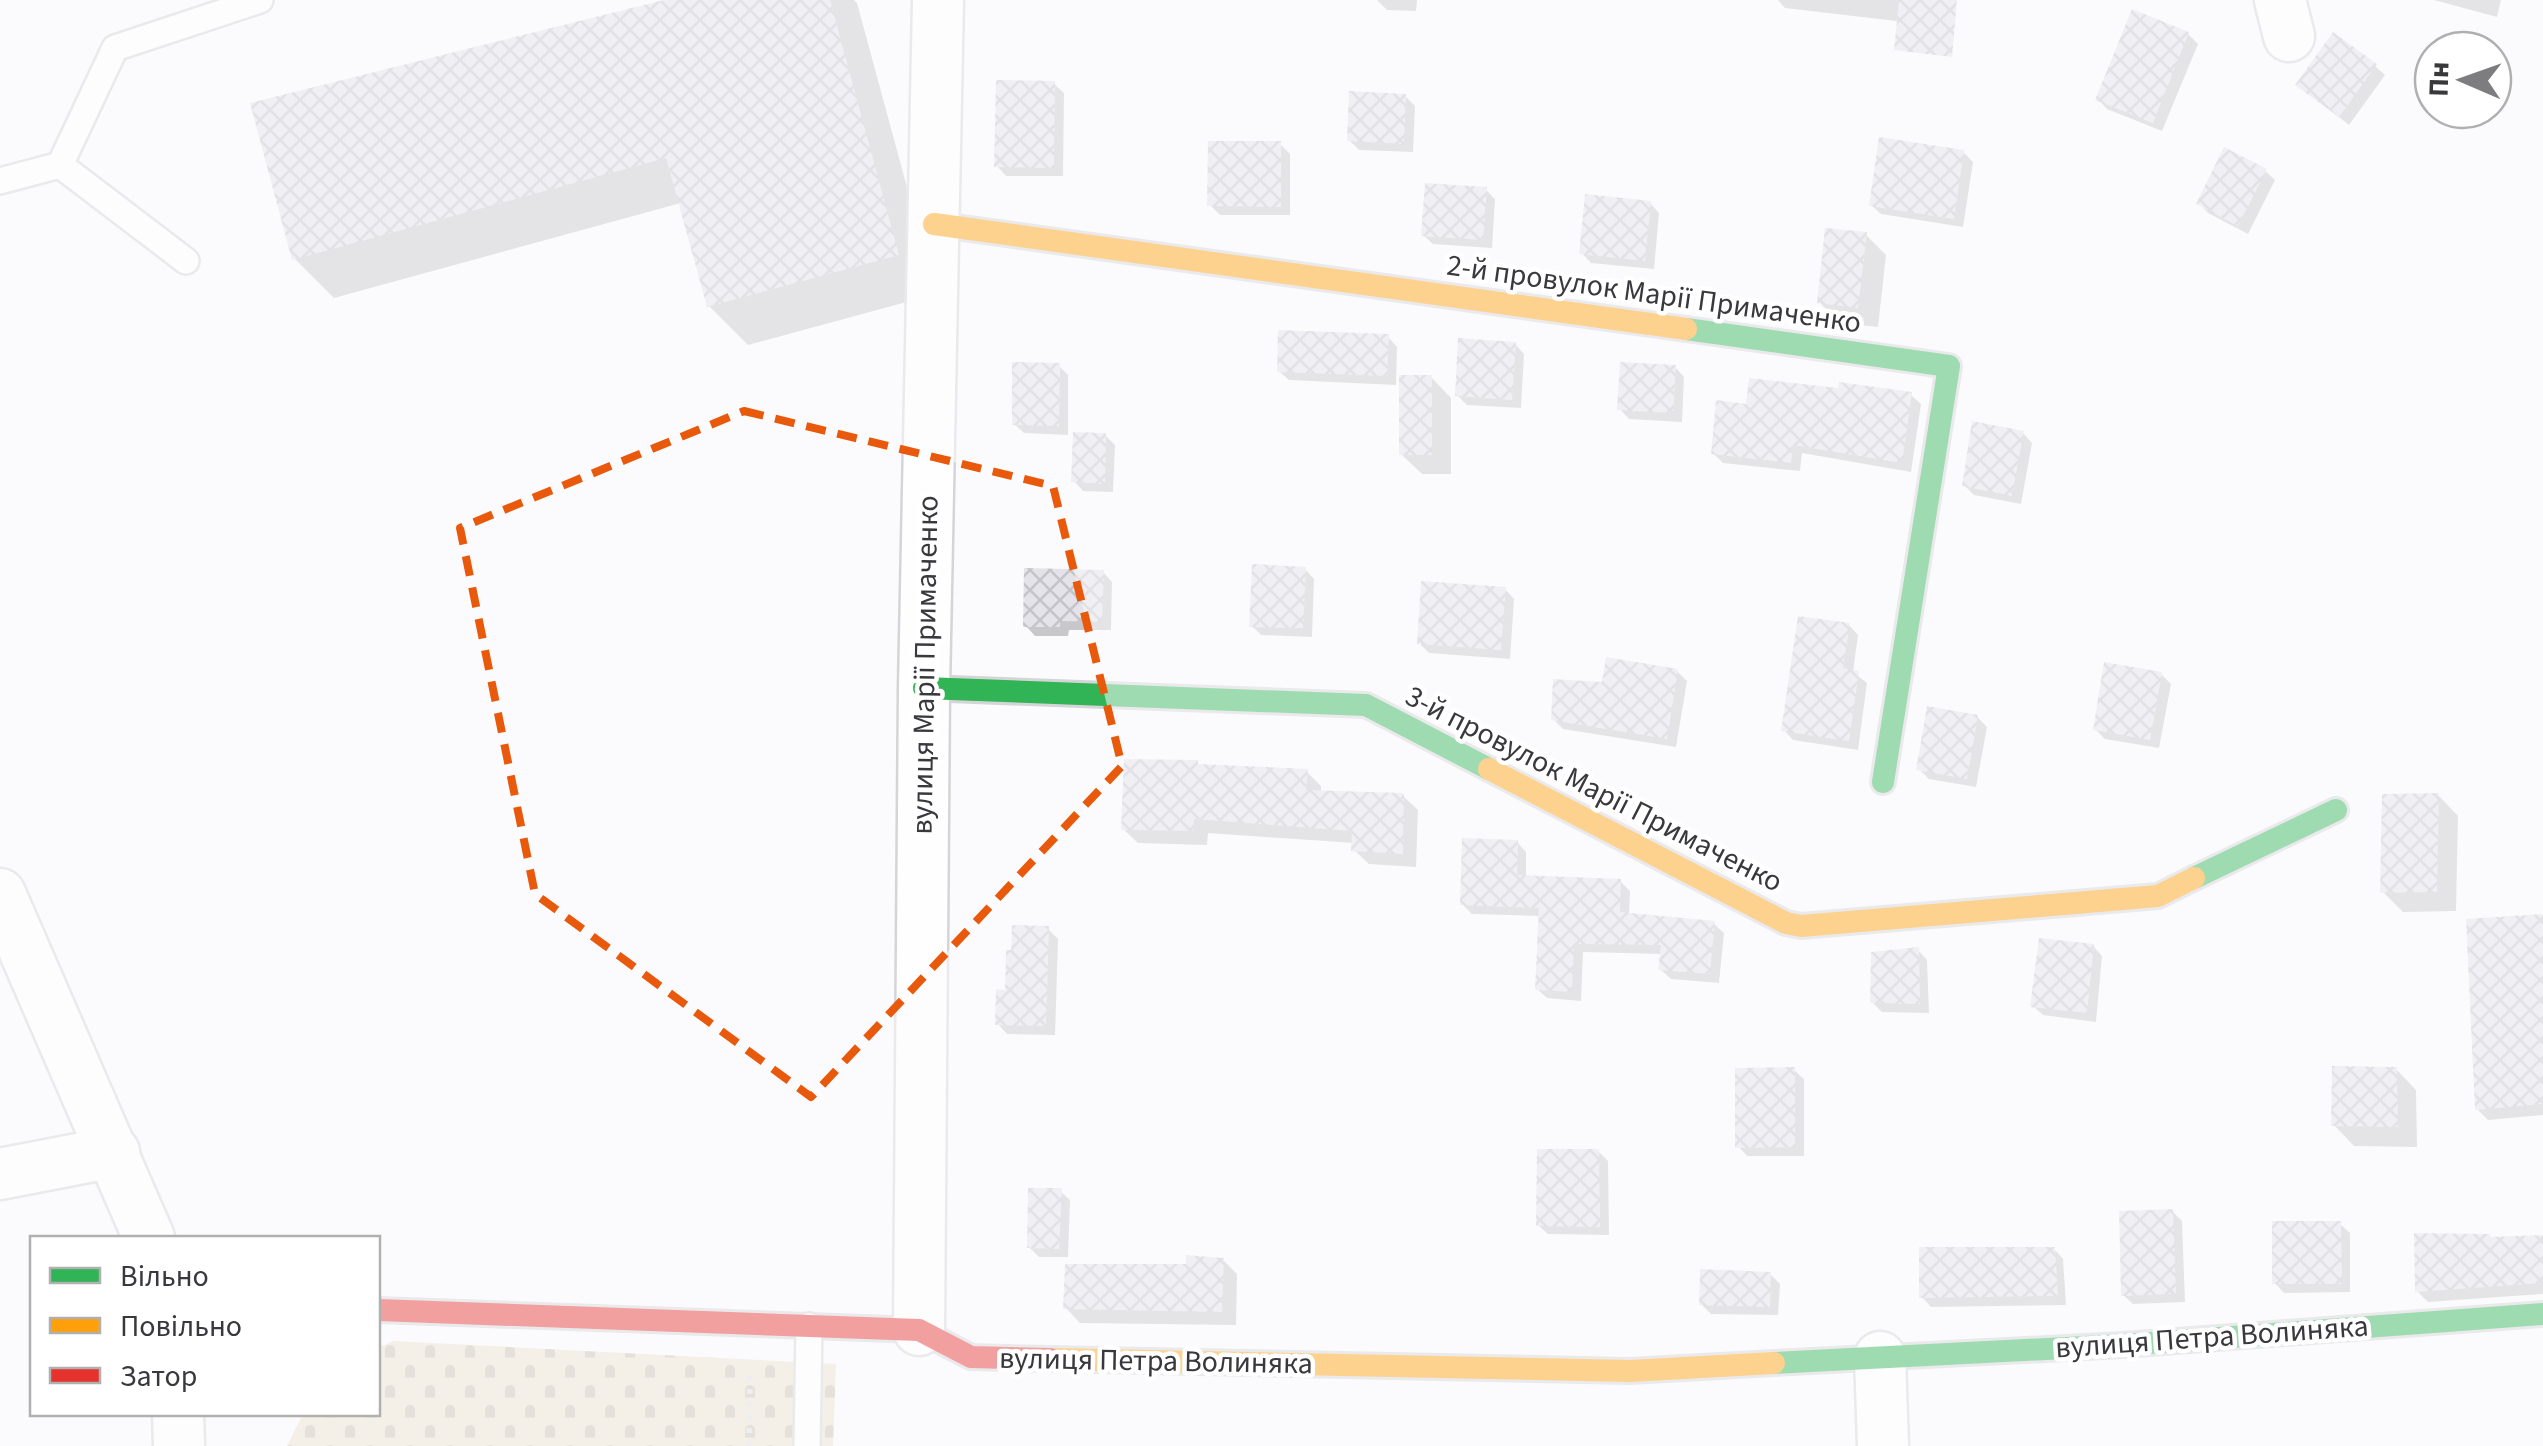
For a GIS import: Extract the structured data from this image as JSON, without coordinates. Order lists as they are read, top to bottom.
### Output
{
  "streets": {
    "street": [
      "2-й провулок Марії Примаченко",
      "вулиця Марії Примаченко",
      "3-й провулок Марії Примаченко",
      "вулиця Петра Волиняка"
    ]
  },
  "crossings": [
    ["2-й провулок Марії Примаченко", "вулиця Марії Примаченко"],
    ["вулиця Марії Примаченко", "3-й провулок Марії Примаченко"],
    ["вулиця Марії Примаченко", "вулиця Петра Волиняка"]
  ],
  "legend": ["Вільно", "Повільно", "Затор"],
  "north": "left"
}
